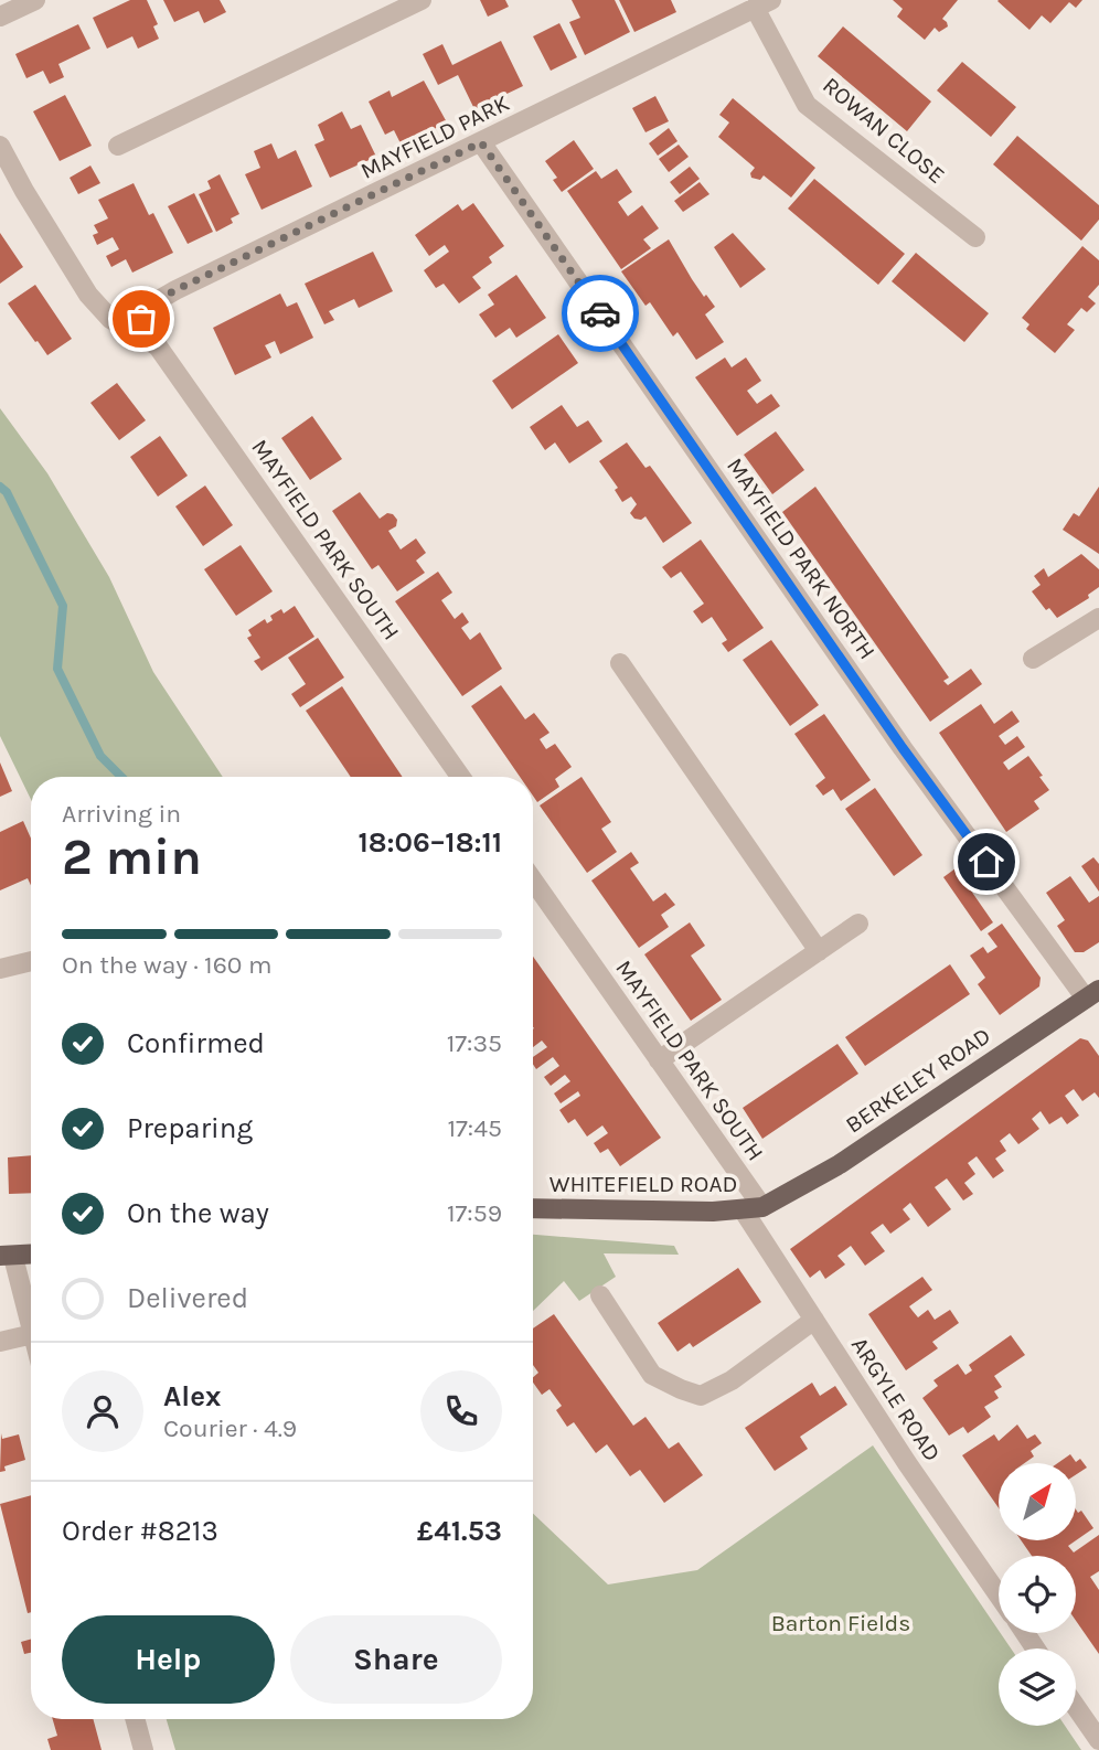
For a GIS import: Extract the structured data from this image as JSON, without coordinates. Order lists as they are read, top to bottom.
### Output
{
  "streets": {
    "main road": ["BERKELEY ROAD", "WHITEFIELD ROAD"],
    "street": [
      "ROWAN CLOSE",
      "MAYFIELD PARK",
      "MAYFIELD PARK SOUTH",
      "MAYFIELD PARK NORTH",
      "ARGYLE ROAD"
    ]
  },
  "crossings": [
    ["ROWAN CLOSE", "MAYFIELD PARK"],
    ["MAYFIELD PARK", "MAYFIELD PARK SOUTH"],
    ["MAYFIELD PARK", "MAYFIELD PARK NORTH"],
    ["MAYFIELD PARK SOUTH", "BERKELEY ROAD"],
    ["MAYFIELD PARK SOUTH", "WHITEFIELD ROAD"],
    ["MAYFIELD PARK NORTH", "BERKELEY ROAD"],
    ["BERKELEY ROAD", "WHITEFIELD ROAD"],
    ["WHITEFIELD ROAD", "ARGYLE ROAD"]
  ],
  "parks": ["Barton Fields"],
  "north": "top right",
  "page": {
    "heading": ["2 min", "Arriving in", "18:06–18:11"],
    "panel": [
      "Alex",
      "Courier · 4.9",
      "Order #8213",
      "£41.53"
    ],
    "bar": "On the way · 160 m",
    "list": [
      ["Confirmed", "17:35"],
      ["Preparing", "17:45"],
      ["On the way", "17:59"],
      "Delivered"
    ],
    "buttons": ["Help", "Share"]
  }
}
